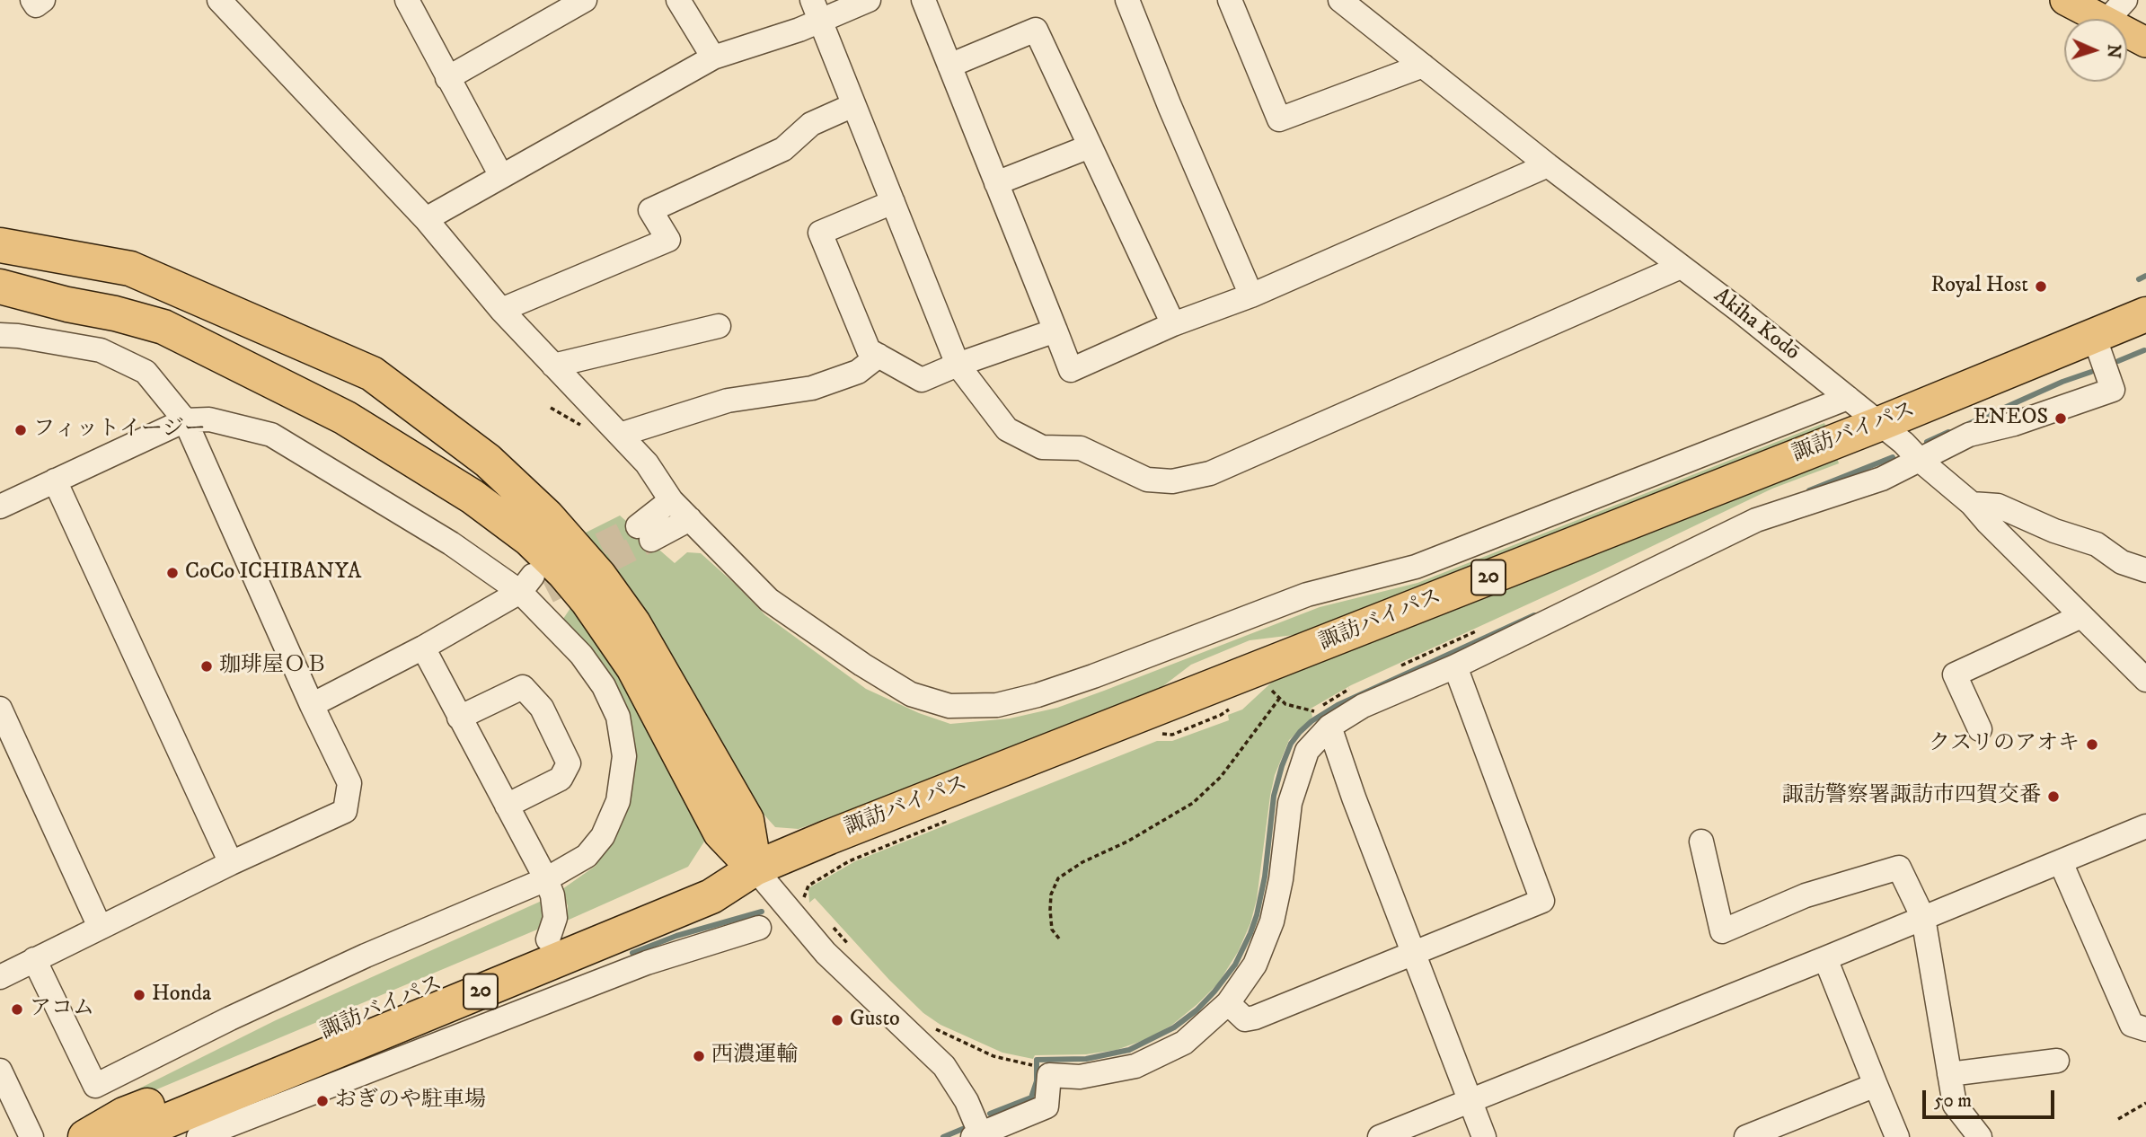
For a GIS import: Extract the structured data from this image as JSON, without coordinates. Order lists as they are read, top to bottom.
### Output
{
  "streets": {
    "highway": ["諏訪バイパス", "20"],
    "street": ["Akiha Kodō"]
  },
  "crossings": [
    ["Akiha Kodō", "諏訪バイパス"]
  ],
  "places": [
    "Royal Host",
    "ENEOS",
    "フィットイージー",
    "CoCo ICHIBANYA",
    "珈琲屋ＯＢ",
    "クスリのアオキ",
    "諏訪警察署諏訪市四賀交番",
    "Honda",
    "アコム",
    "Gusto",
    "西濃運輸",
    "おぎのや駐車場"
  ],
  "scale_bar": "50 m",
  "north": "right"
}
